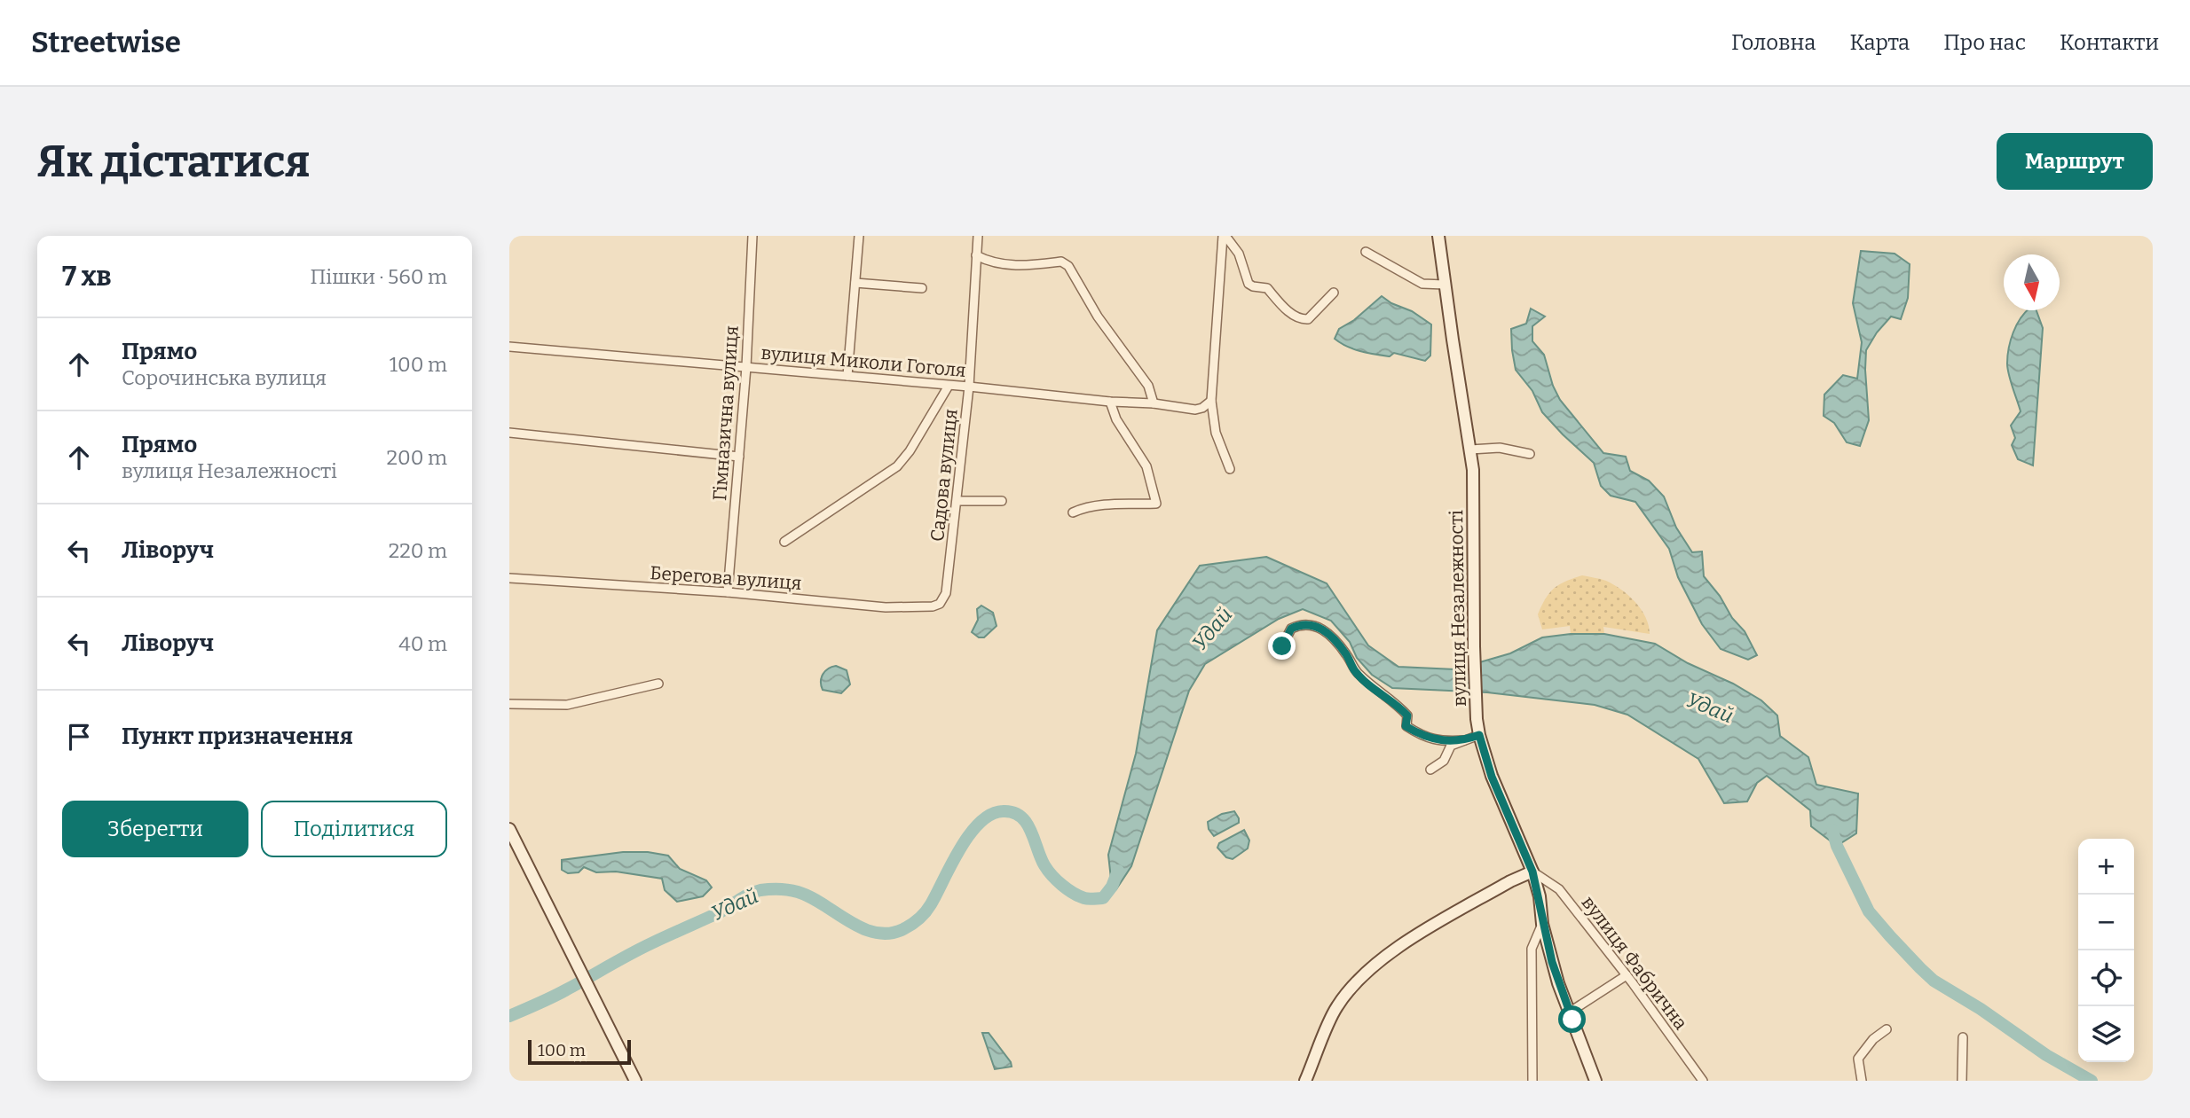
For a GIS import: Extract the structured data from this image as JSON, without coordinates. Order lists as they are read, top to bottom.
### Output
{
  "streets": {
    "main road": ["вулиця Незалежності"],
    "street": [
      "вулиця Миколи Гоголя",
      "Гімназична вулиця",
      "Садова вулиця",
      "Берегова вулиця",
      "вулиця Фабрична"
    ]
  },
  "crossings": [
    ["вулиця Миколи Гоголя", "Гімназична вулиця"],
    ["вулиця Миколи Гоголя", "Садова вулиця"],
    ["Гімназична вулиця", "Берегова вулиця"],
    ["Садова вулиця", "Берегова вулиця"],
    ["вулиця Незалежності", "вулиця Фабрична"]
  ],
  "water": ["Удай"],
  "scale_bar": "100 m",
  "north": "bottom",
  "page": {
    "header": "Streetwise",
    "nav": [
      "Головна",
      "Карта",
      "Про нас",
      "Контакти"
    ],
    "buttons": [
      "Маршрут",
      ["Зберегти", "Поділитися"]
    ],
    "title": "Як дістатися",
    "heading": ["7 хв", "Пішки · 560 m"],
    "list": [
      ["Прямо", "Сорочинська вулиця", "100 m"],
      ["Прямо", "вулиця Незалежності", "200 m"],
      ["Ліворуч", "220 m"],
      ["Ліворуч", "40 m"],
      "Пункт призначення"
    ],
    "map_buttons": ["+", "−"],
    "scale": "100 m"
  }
}
